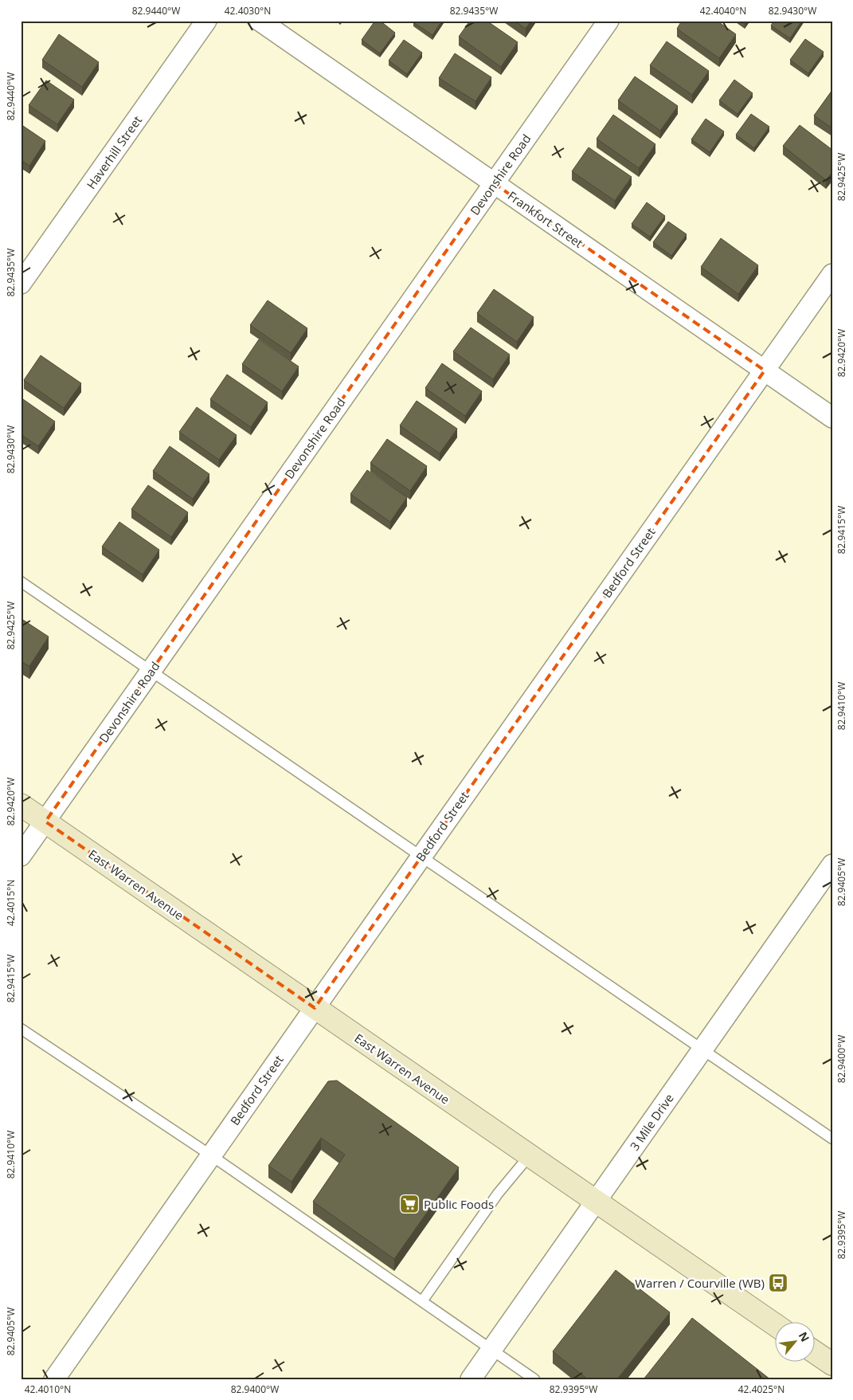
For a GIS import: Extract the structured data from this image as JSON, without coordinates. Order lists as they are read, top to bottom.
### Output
{
  "streets": {
    "main road": ["East Warren Avenue"],
    "street": [
      "Haverhill Street",
      "Devonshire Road",
      "Frankfort Street",
      "Bedford Street",
      "3 Mile Drive"
    ]
  },
  "crossings": [
    ["Devonshire Road", "Frankfort Street"],
    ["Devonshire Road", "East Warren Avenue"],
    ["Frankfort Street", "Bedford Street"],
    ["Bedford Street", "East Warren Avenue"],
    ["East Warren Avenue", "3 Mile Drive"]
  ],
  "places": {
    "supermarket": ["Public Foods"],
    "bus stop": ["Warren / Courville (WB)"]
  },
  "north": "top right",
  "coordinates": [
    "82.9440°W",
    "42.4030°N",
    "82.9435°W",
    "42.4040°N",
    "82.9430°W",
    "82.9425°W",
    "82.9420°W",
    "82.9415°W",
    "82.9410°W",
    "82.9405°W",
    "42.4015°N",
    "82.9400°W",
    "82.9395°W",
    "42.4010°N",
    "42.4025°N"
  ]
}
